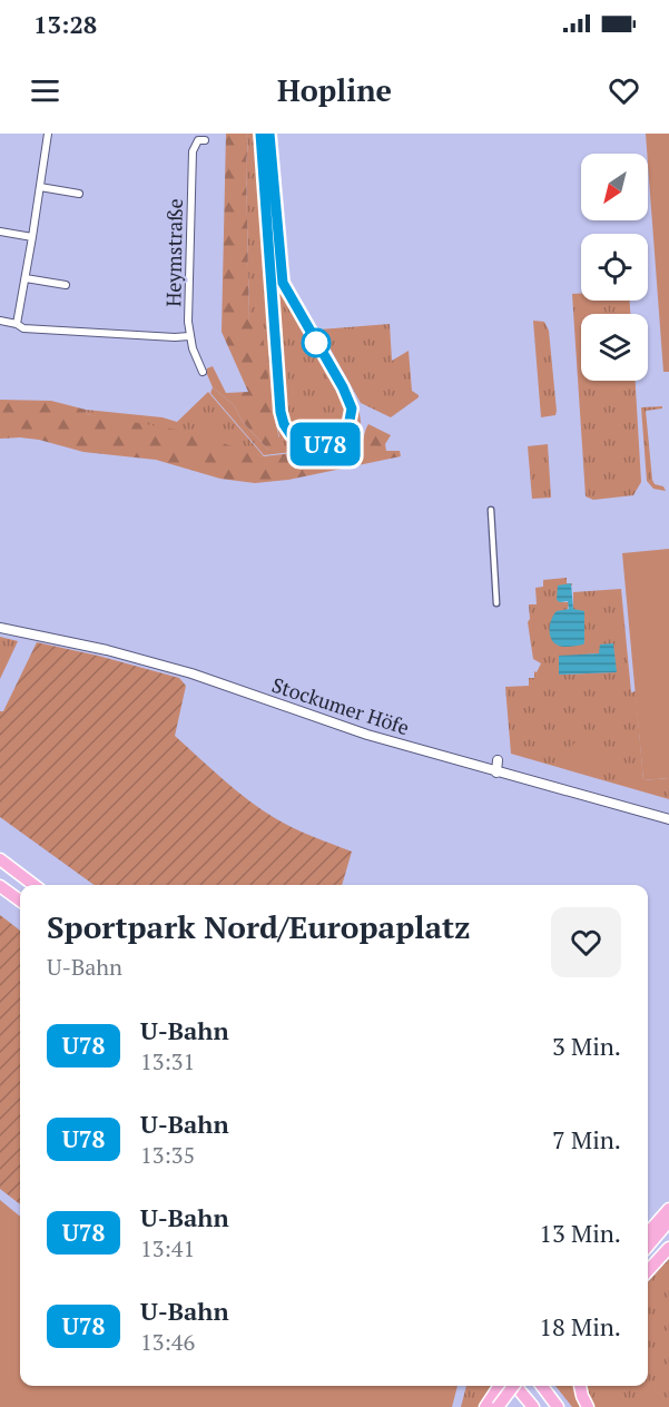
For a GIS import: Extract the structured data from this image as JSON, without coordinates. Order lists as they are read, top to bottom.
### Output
{
  "streets": {
    "street": ["Heymstraße", "Stockumer Höfe"]
  },
  "lines": ["metro line U78"],
  "north": "bottom left",
  "page": {
    "status": "13:28",
    "header": "Hopline",
    "on_map": "U78",
    "heading": ["Sportpark Nord/Europaplatz", "U-Bahn"],
    "list": [
      {
        "mark": "U78",
        "name": "U-Bahn",
        "note": "13:31",
        "value": "3 Min."
      },
      {
        "mark": "U78",
        "name": "U-Bahn",
        "note": "13:35",
        "value": "7 Min."
      },
      {
        "mark": "U78",
        "name": "U-Bahn",
        "note": "13:41",
        "value": "13 Min."
      },
      {
        "mark": "U78",
        "name": "U-Bahn",
        "note": "13:46",
        "value": "18 Min."
      }
    ]
  }
}
